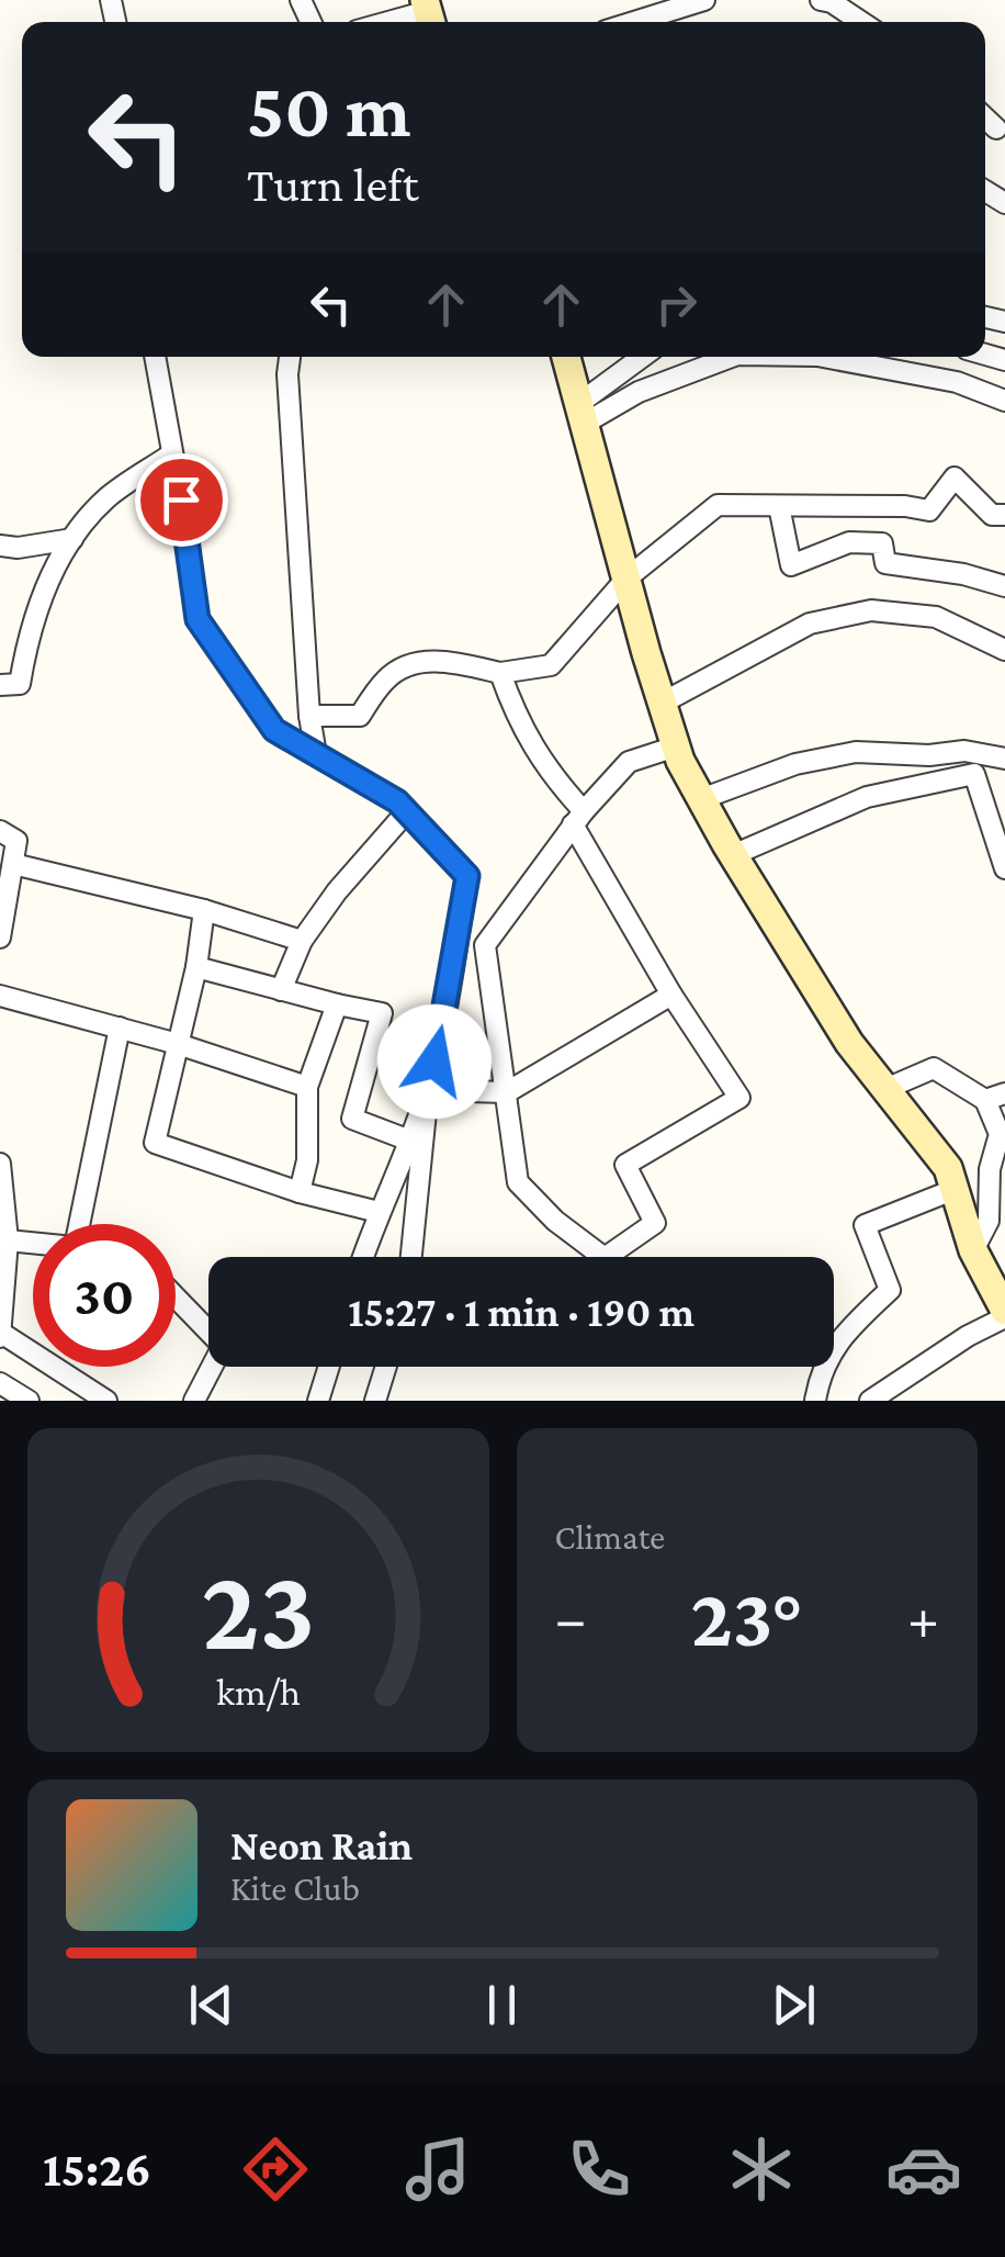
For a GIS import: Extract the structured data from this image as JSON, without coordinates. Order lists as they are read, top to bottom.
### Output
{
  "page": {
    "turn": ["50 m", "Turn left"],
    "limit": "30",
    "trip": "15:27 · 1 min · 190 m",
    "tile": "Climate",
    "heat": ["−", "23°", "+"],
    "song": ["Neon Rain", "Kite Club"],
    "tabs": "15:26",
    "gauge": ["23", "km/h"]
  }
}
